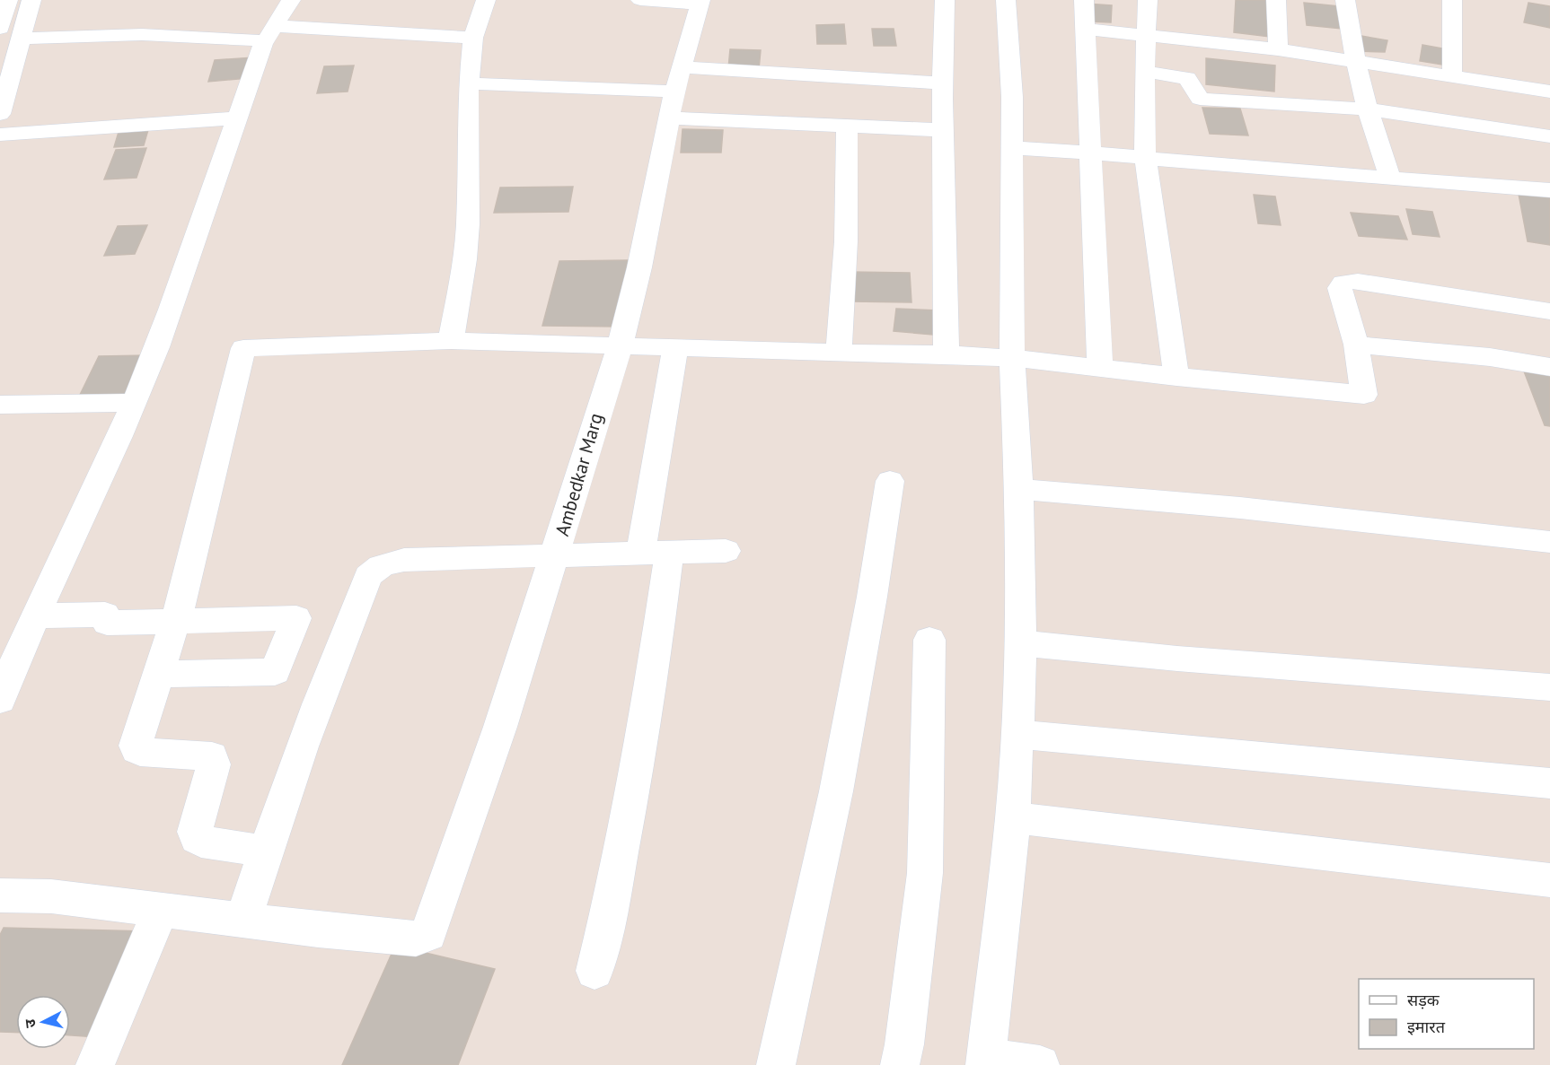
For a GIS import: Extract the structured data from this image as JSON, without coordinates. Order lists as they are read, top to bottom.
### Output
{
  "streets": {
    "street": ["Ambedkar Marg"]
  },
  "legend": ["सड़क", "इमारत"],
  "north": "left"
}
